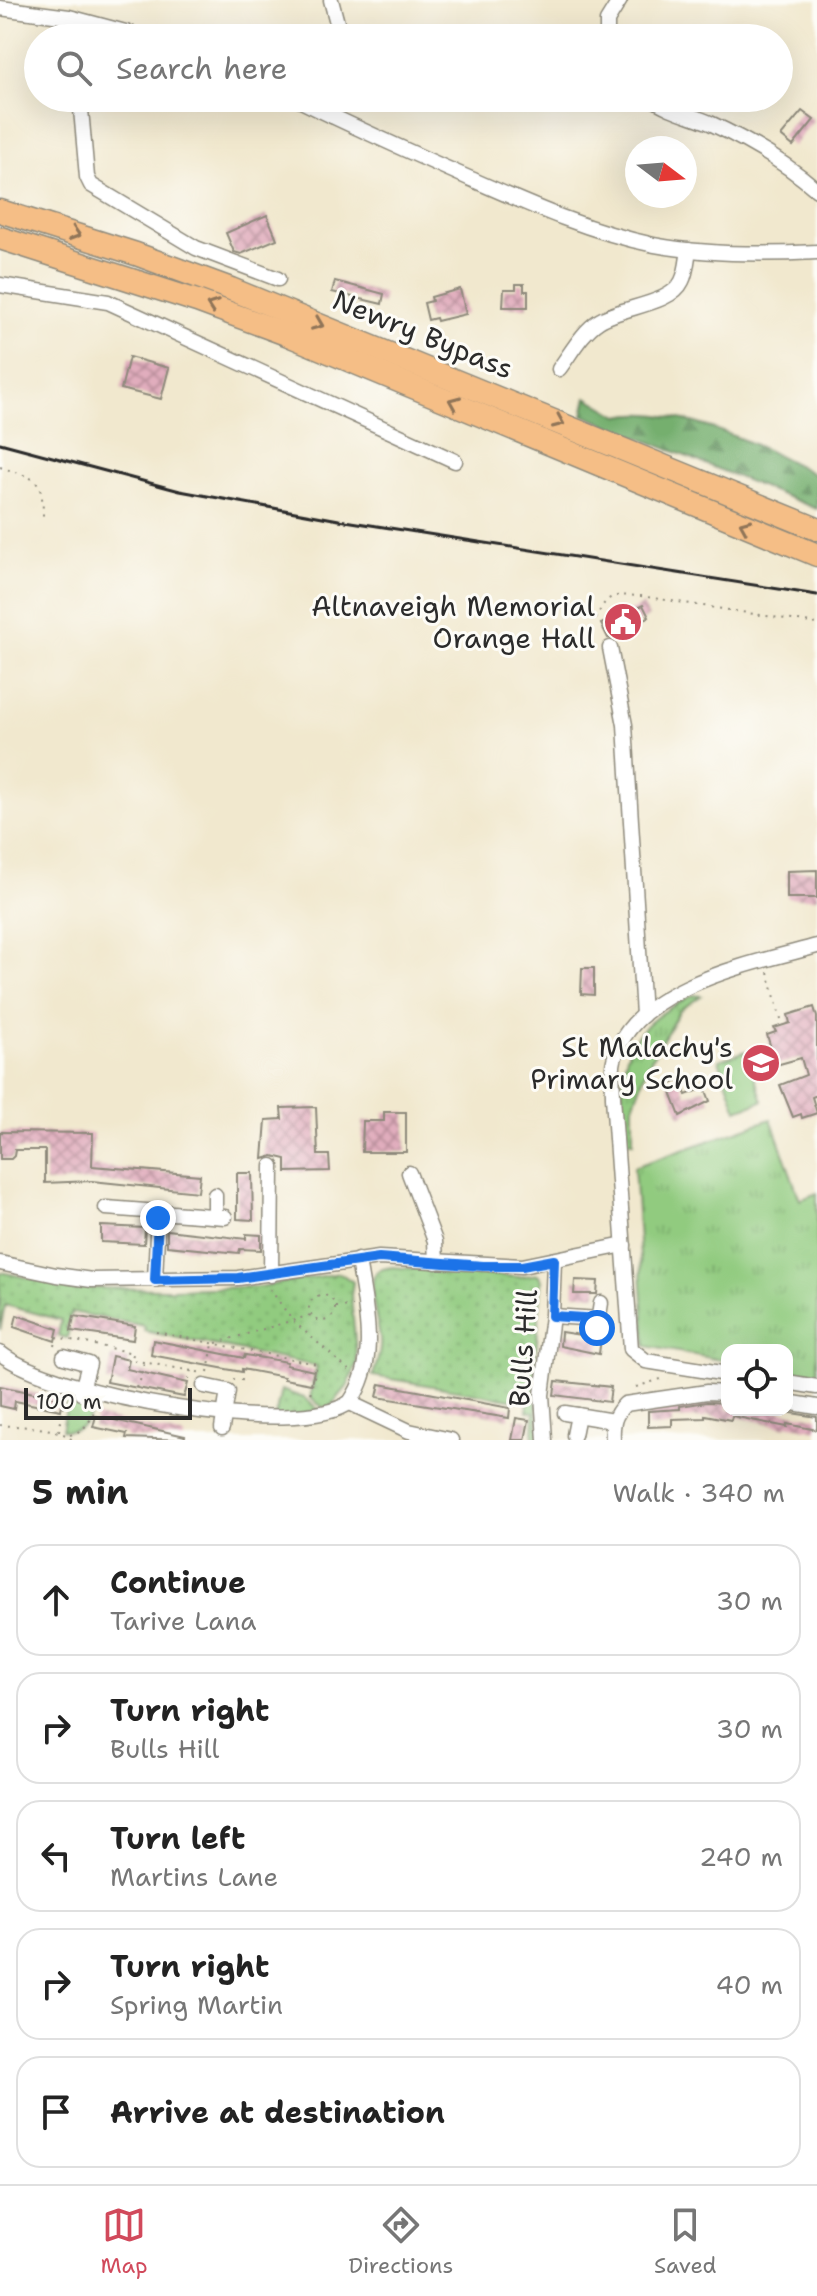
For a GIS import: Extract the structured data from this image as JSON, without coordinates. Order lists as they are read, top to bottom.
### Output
{
  "streets": {
    "highway": ["Newry Bypass"],
    "street": ["Bulls Hill"]
  },
  "places": {
    "public building": ["Altnaveigh Memorial Orange Hall"],
    "school or university": ["St Malachy's Primary School"]
  },
  "scale_bar": "100 m",
  "north": "right",
  "page": {
    "search": "Search here",
    "scale": "100 m",
    "heading": ["5 min", "Walk · 340 m"],
    "list": [
      ["Continue", "Tarive Lana", "30 m"],
      ["Turn right", "Bulls Hill", "30 m"],
      ["Turn left", "Martins Lane", "240 m"],
      ["Turn right", "Spring Martin", "40 m"],
      "Arrive at destination"
    ],
    "nav": ["Map", "Directions", "Saved"]
  }
}
